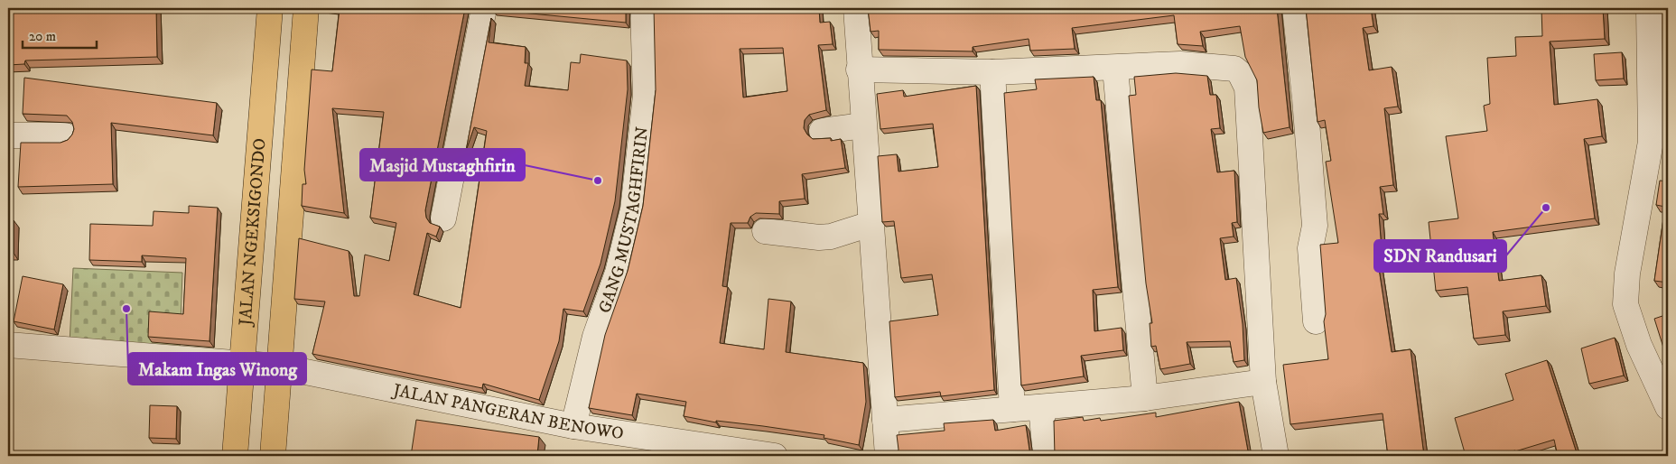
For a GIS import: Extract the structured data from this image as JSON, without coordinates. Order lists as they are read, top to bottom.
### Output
{
  "streets": {
    "main road": ["JALAN NGEKSIGONDO"],
    "street": ["GANG MUSTAGHFIRIN", "JALAN PANGERAN BENOWO"]
  },
  "crossings": [
    ["GANG MUSTAGHFIRIN", "JALAN PANGERAN BENOWO"],
    ["JALAN NGEKSIGONDO", "JALAN PANGERAN BENOWO"]
  ],
  "places": ["Masjid Mustaghfirin", "SDN Randusari", "Makam Ingas Winong"],
  "scale_bar": "20 m"
}
